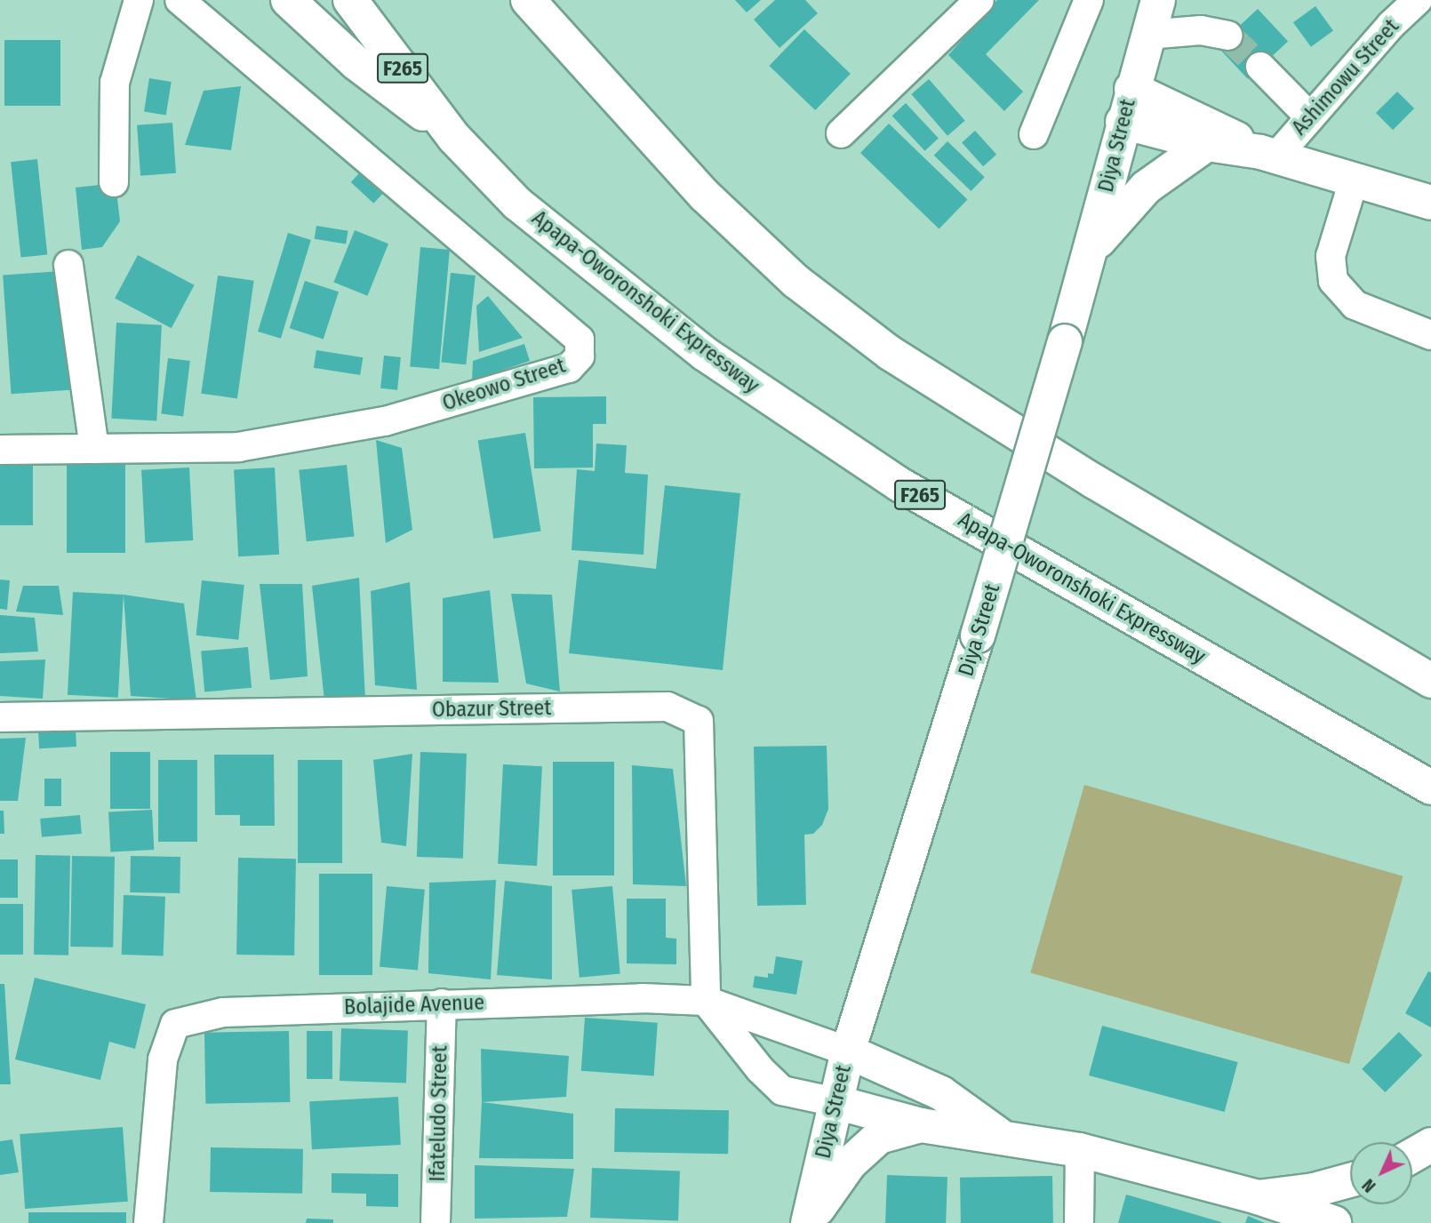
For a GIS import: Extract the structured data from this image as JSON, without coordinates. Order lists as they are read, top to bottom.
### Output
{
  "streets": {
    "main road": ["F265", "Diya Street", "Apapa-Oworonshoki Expressway"],
    "street": [
      "Ashimowu Street",
      "Okeowo Street",
      "Obazur Street",
      "Bolajide Avenue",
      "Ifateludo Street"
    ]
  },
  "crossings": [
    ["F265", "Apapa-Oworonshoki Expressway"],
    ["Diya Street", "Bolajide Avenue"],
    ["Obazur Street", "Bolajide Avenue"],
    ["Bolajide Avenue", "Ifateludo Street"]
  ],
  "north": "bottom left"
}
